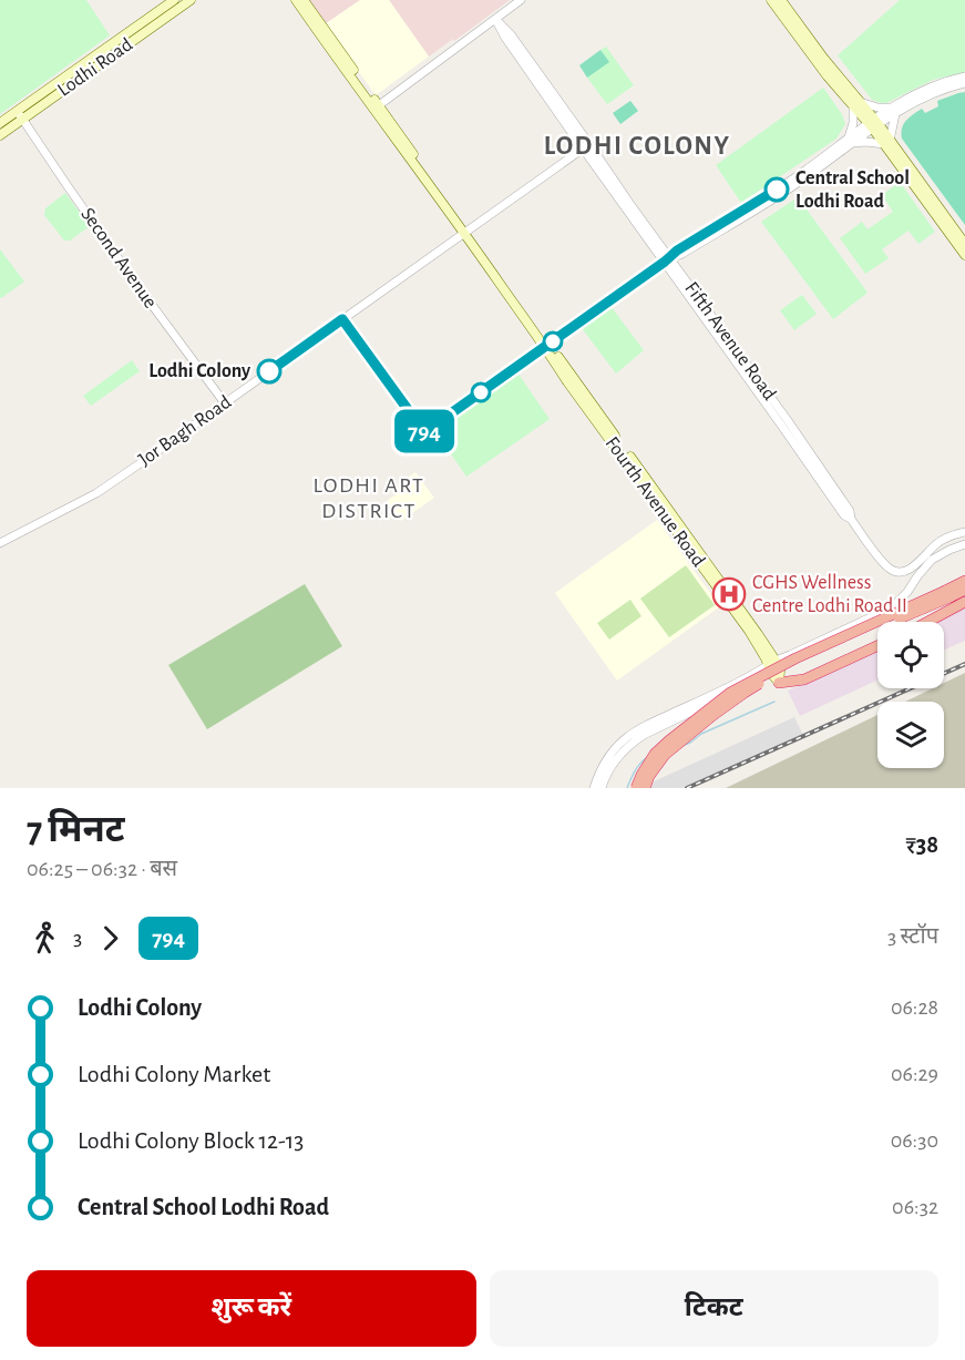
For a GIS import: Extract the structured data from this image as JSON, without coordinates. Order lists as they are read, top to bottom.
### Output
{
  "streets": {
    "main road": ["Lodhi Road", "Fourth Avenue Road"],
    "street": ["Second Avenue", "Fifth Avenue Road", "Jor Bagh Road"]
  },
  "crossings": [
    ["Lodhi Road", "Second Avenue"],
    ["Second Avenue", "Jor Bagh Road"],
    ["Fifth Avenue Road", "Jor Bagh Road"],
    ["Jor Bagh Road", "Fourth Avenue Road"]
  ],
  "districts": ["LODHI COLONY", "LODHI ART DISTRICT"],
  "places": {
    "other": ["Central School Lodhi Road", "Lodhi Colony"],
    "hospital": ["CGHS Wellness Centre Lodhi Road II"]
  },
  "lines": ["bus line 794"],
  "page": {
    "on_map": "794",
    "heading": ["7 मिनट", "06:25 – 06:32 · बस", "₹38"],
    "legs": ["3", "794", "3 स्टॉप"],
    "list": [
      {
        "name": "Lodhi Colony",
        "value": "06:28"
      },
      {
        "name": "Lodhi Colony Market",
        "value": "06:29"
      },
      {
        "name": "Lodhi Colony Block 12-13",
        "value": "06:30"
      },
      {
        "name": "Central School Lodhi Road",
        "value": "06:32"
      }
    ],
    "buttons": ["शुरू करें", "टिकट"]
  }
}
